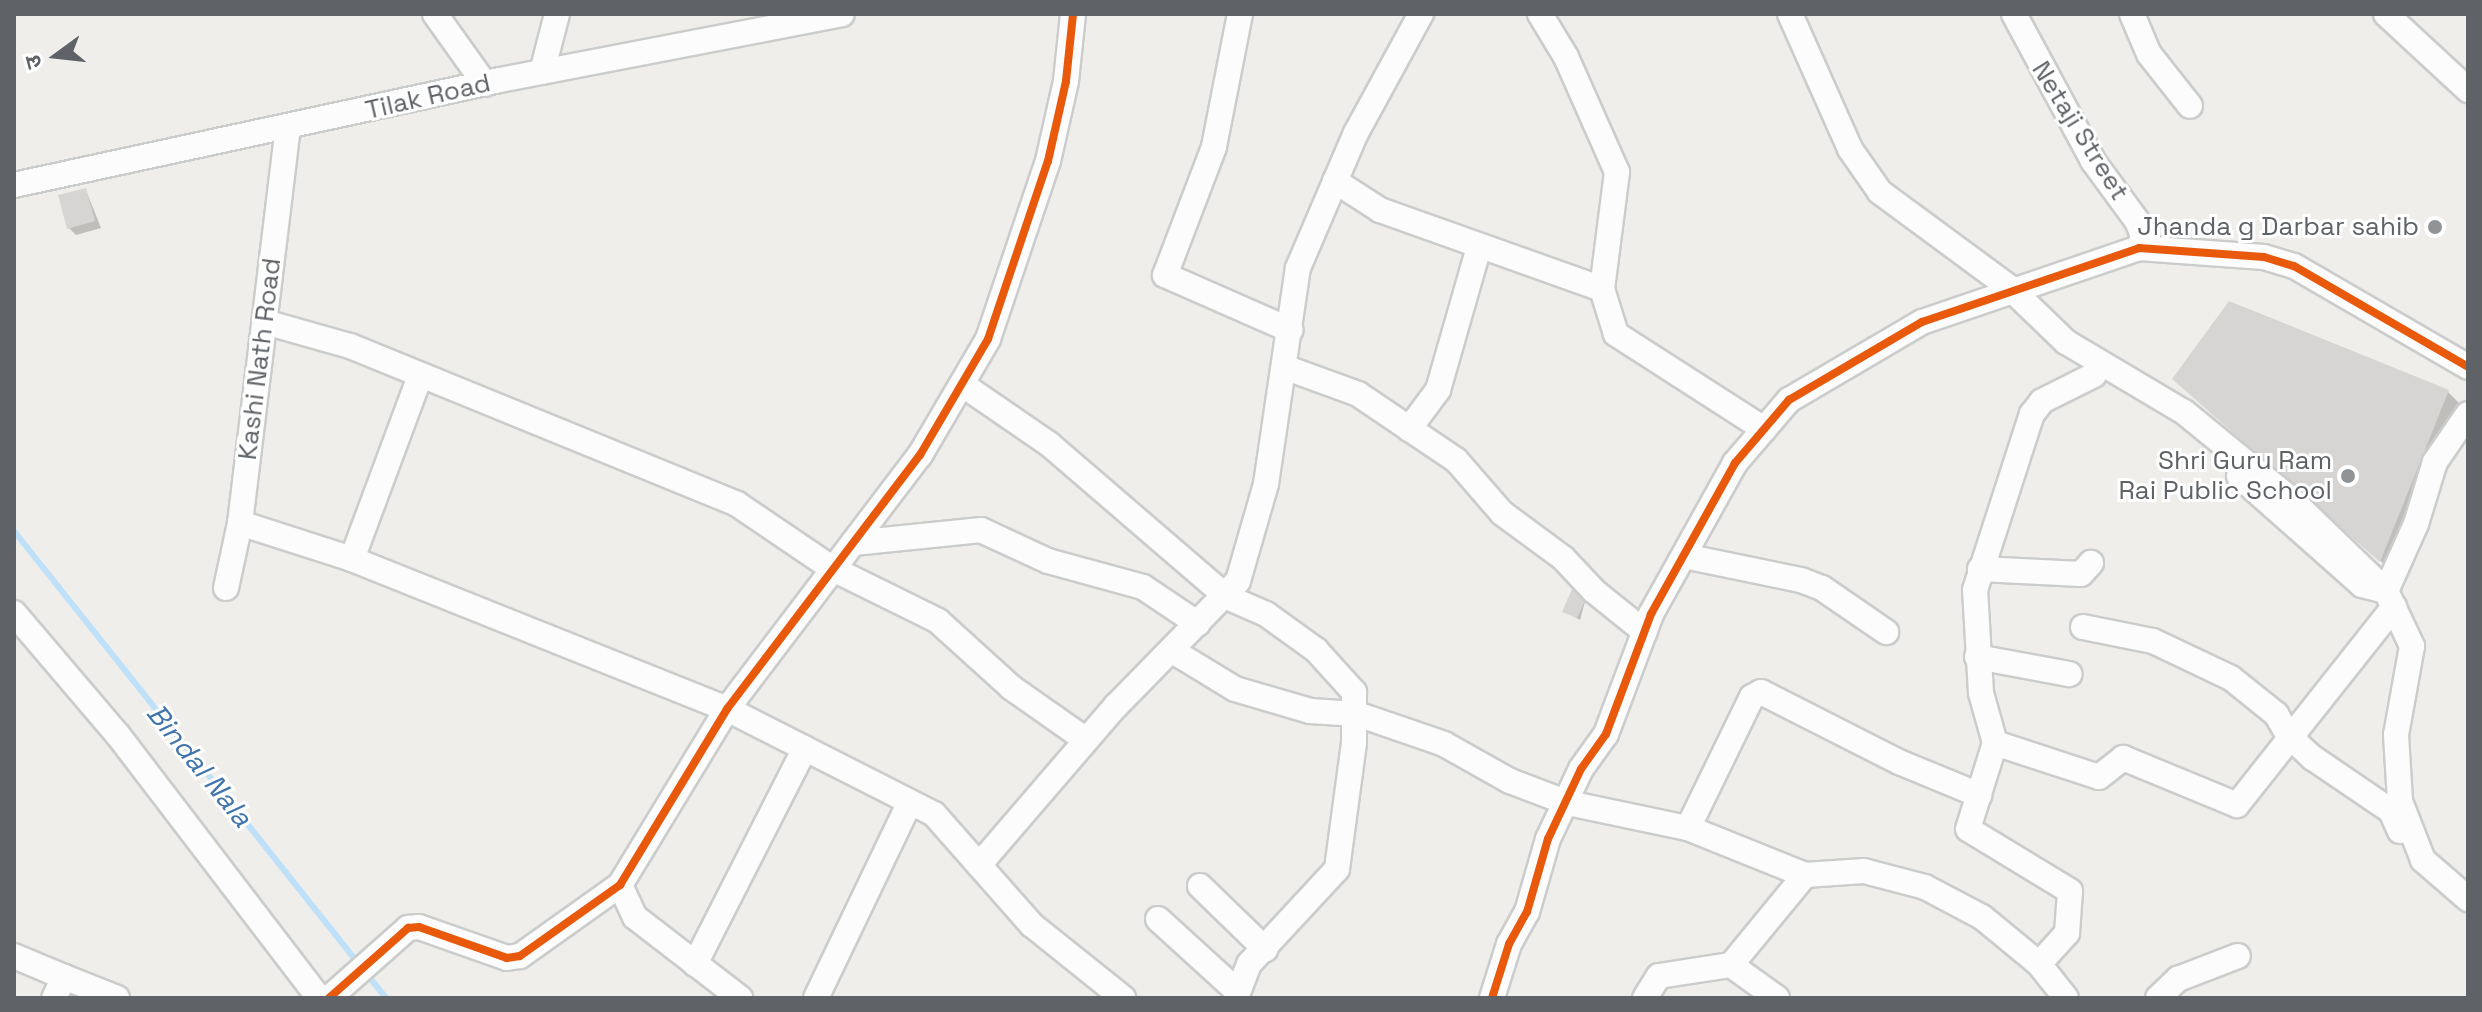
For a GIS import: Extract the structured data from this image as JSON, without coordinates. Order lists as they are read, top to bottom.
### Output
{
  "streets": {
    "street": ["Tilak Road", "Netaji Street", "Kashi Nath Road"]
  },
  "crossings": [
    ["Tilak Road", "Kashi Nath Road"]
  ],
  "water": ["Bindal Nala"],
  "places": ["Jhanda g Darbar sahib", "Shri Guru Ram Rai Public School"],
  "north": "left"
}
